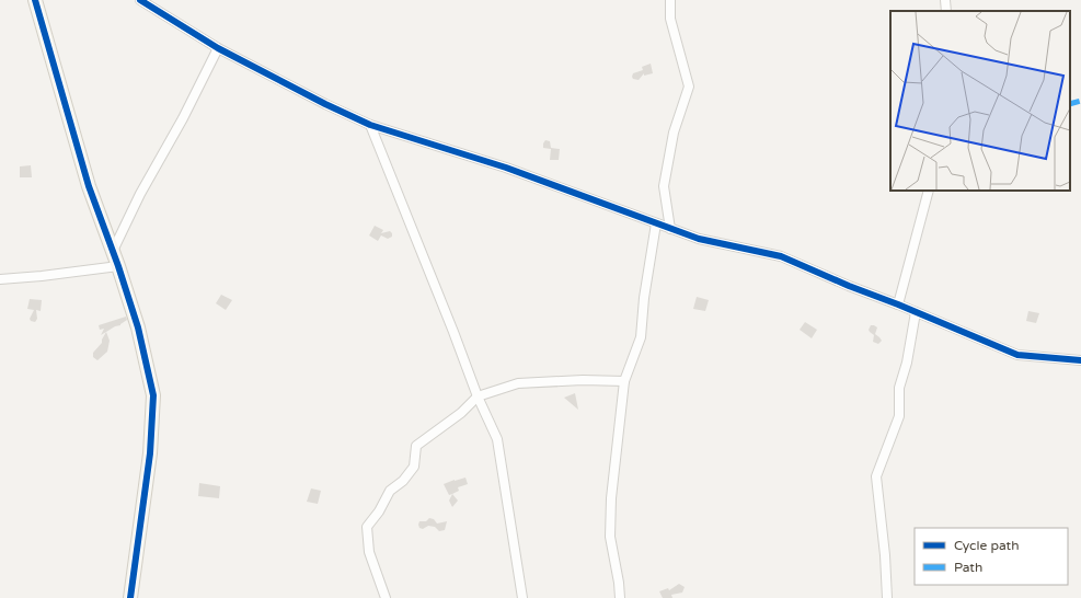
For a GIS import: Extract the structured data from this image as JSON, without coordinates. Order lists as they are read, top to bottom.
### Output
{
  "legend": ["Cycle path", "Path"]
}
